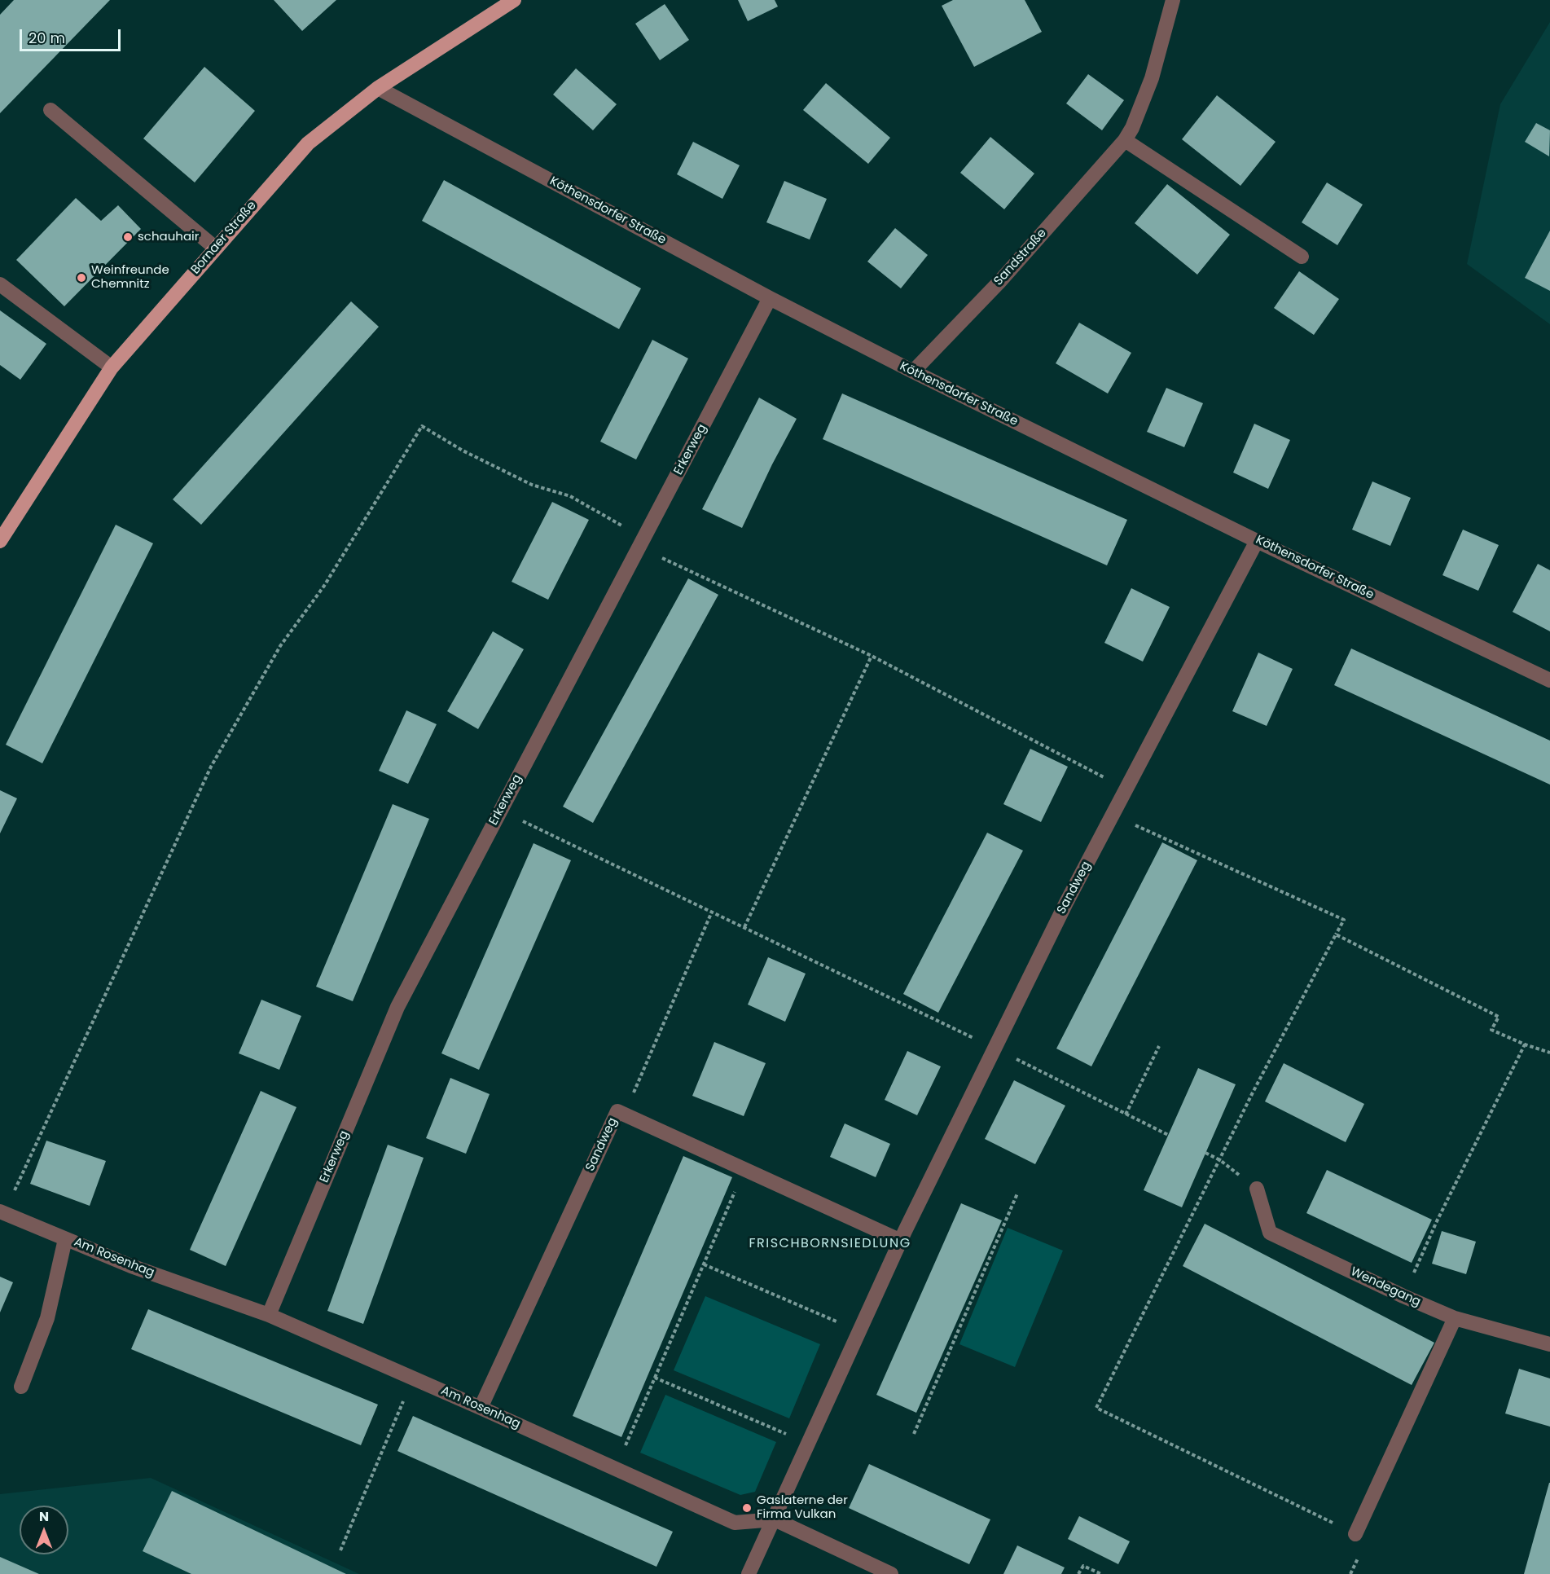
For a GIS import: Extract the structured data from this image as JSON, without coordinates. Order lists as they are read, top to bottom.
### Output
{
  "streets": {
    "main road": ["Bornaer Straße"],
    "street": [
      "Köthensdorfer Straße",
      "Sandstraße",
      "Erkerweg",
      "Sandweg",
      "Am Rosenhag",
      "Wendegang"
    ]
  },
  "crossings": [
    ["Köthensdorfer Straße", "Bornaer Straße"],
    ["Köthensdorfer Straße", "Sandstraße"],
    ["Köthensdorfer Straße", "Erkerweg"],
    ["Köthensdorfer Straße", "Sandweg"],
    ["Erkerweg", "Am Rosenhag"],
    ["Sandweg", "Am Rosenhag"]
  ],
  "districts": ["FRISCHBORNSIEDLUNG"],
  "places": ["schauhair", "Weinfreunde Chemnitz", "Gaslaterne der Firma Vulkan"],
  "scale_bar": "20 m",
  "north": "top"
}
